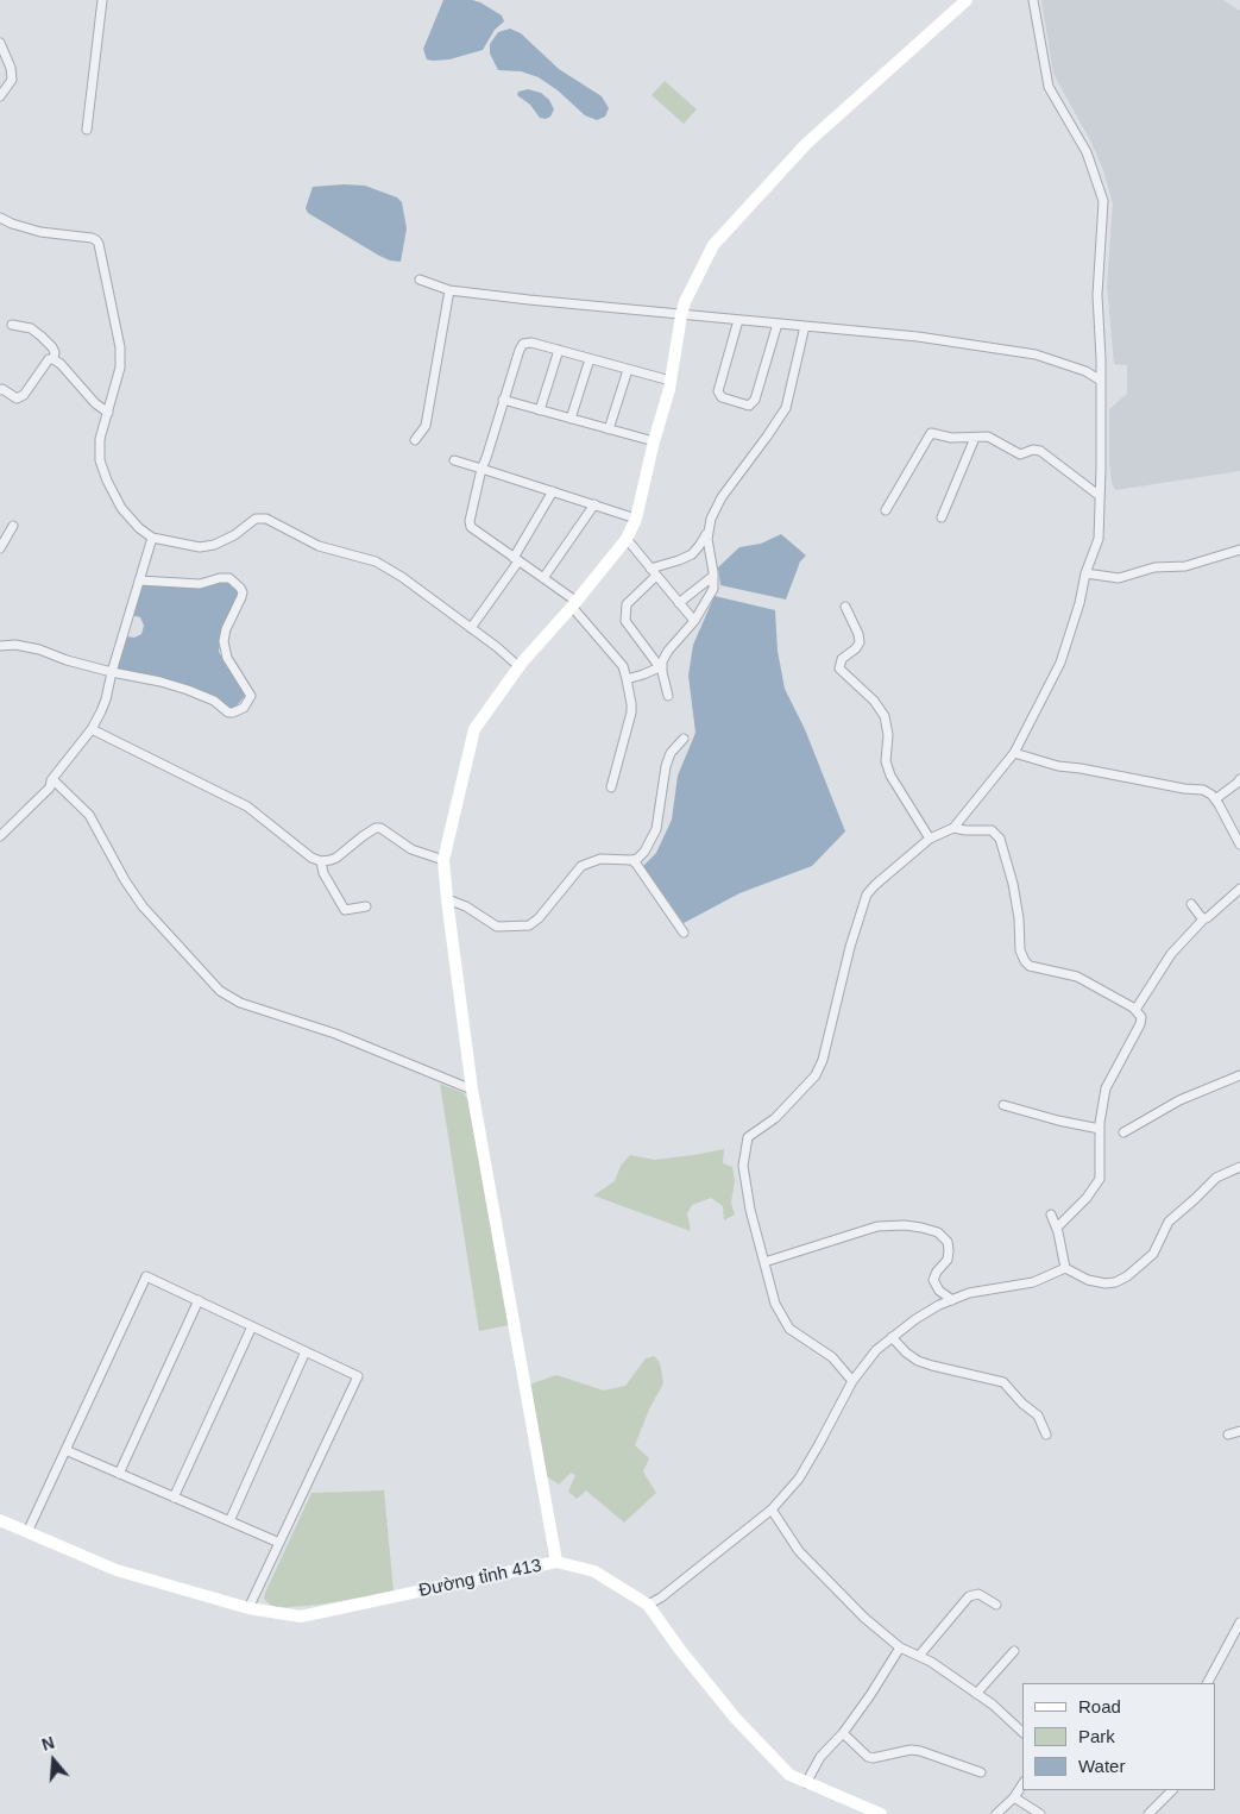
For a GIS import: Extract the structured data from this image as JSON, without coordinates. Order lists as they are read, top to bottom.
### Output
{
  "streets": {
    "street": ["Đường tỉnh 413"]
  },
  "legend": ["Road", "Park", "Water"],
  "north": "top"
}
